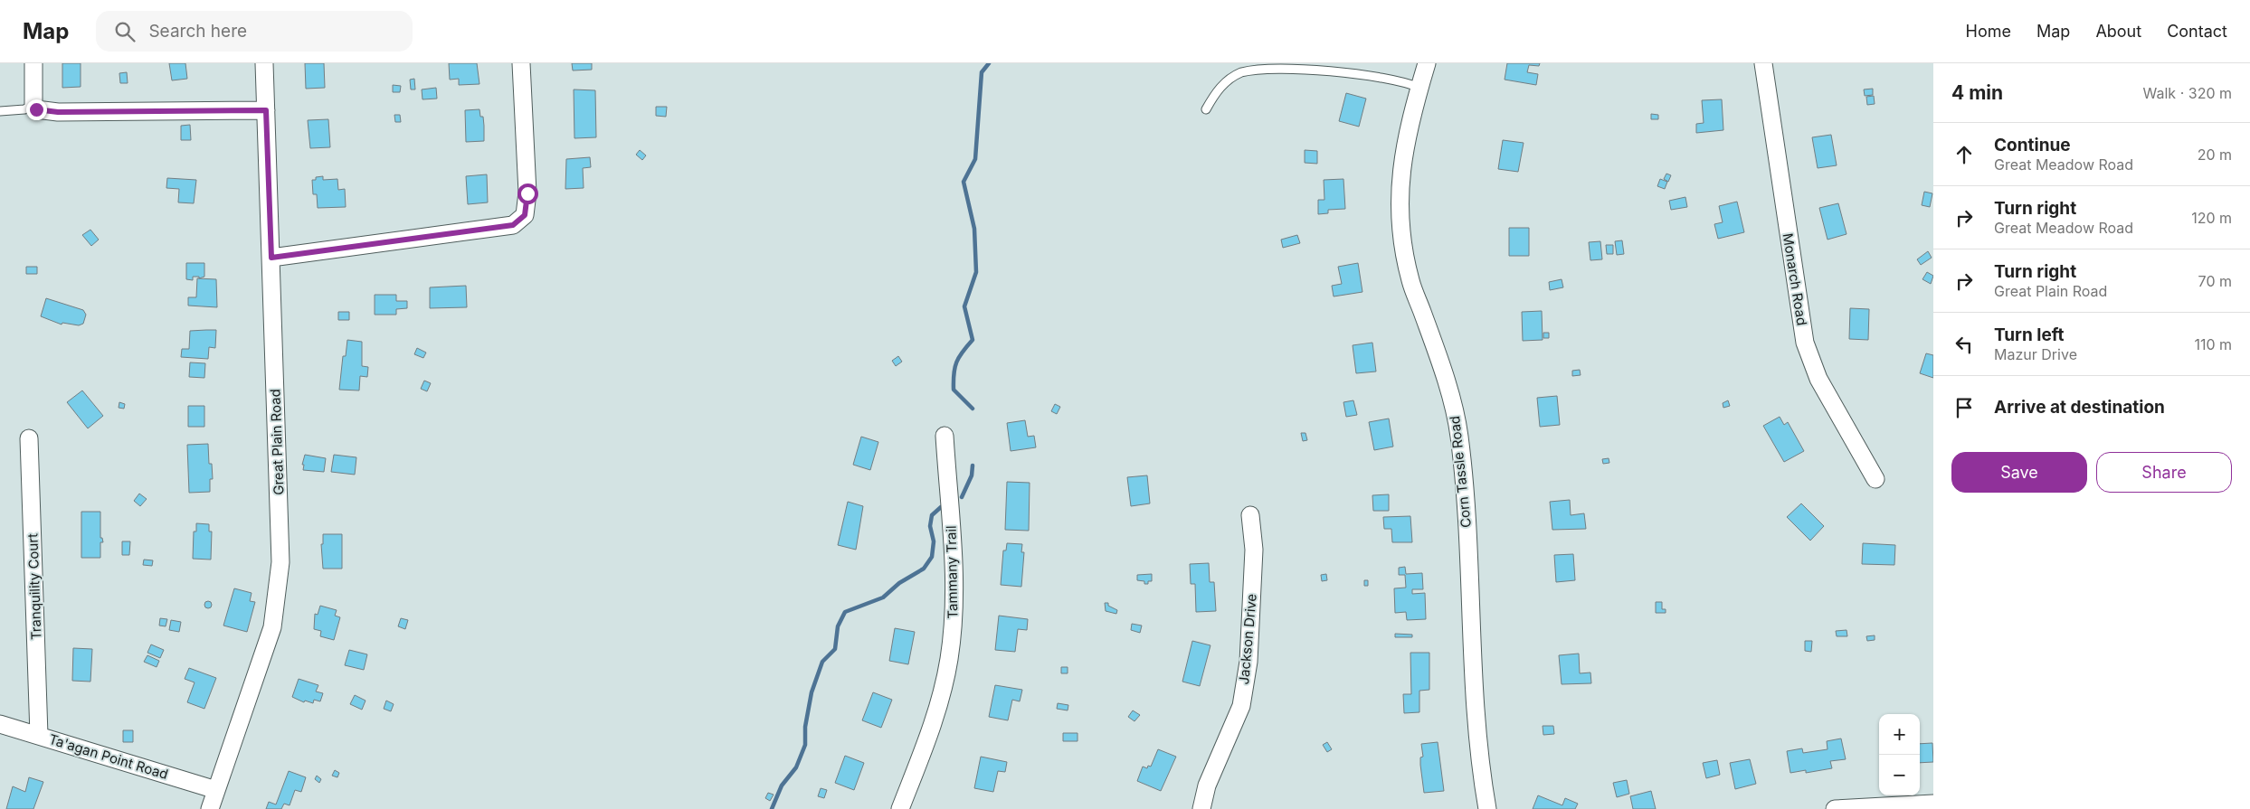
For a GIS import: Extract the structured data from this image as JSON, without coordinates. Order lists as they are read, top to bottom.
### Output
{
  "streets": {
    "street": [
      "Monarch Road",
      "Great Plain Road",
      "Corn Tassle Road",
      "Tammany Trail",
      "Tranquility Court",
      "Jackson Drive",
      "Ta'agan Point Road"
    ]
  },
  "crossings": [
    ["Great Plain Road", "Ta'agan Point Road"],
    ["Tranquility Court", "Ta'agan Point Road"]
  ],
  "page": {
    "header": "Map",
    "search": "Search here",
    "nav": [
      "Home",
      "Map",
      "About",
      "Contact"
    ],
    "heading": ["4 min", "Walk · 320 m"],
    "list": [
      ["Continue", "Great Meadow Road", "20 m"],
      ["Turn right", "Great Meadow Road", "120 m"],
      ["Turn right", "Great Plain Road", "70 m"],
      ["Turn left", "Mazur Drive", "110 m"],
      "Arrive at destination"
    ],
    "buttons": ["Save", "Share"],
    "map_buttons": ["+", "−"]
  }
}
